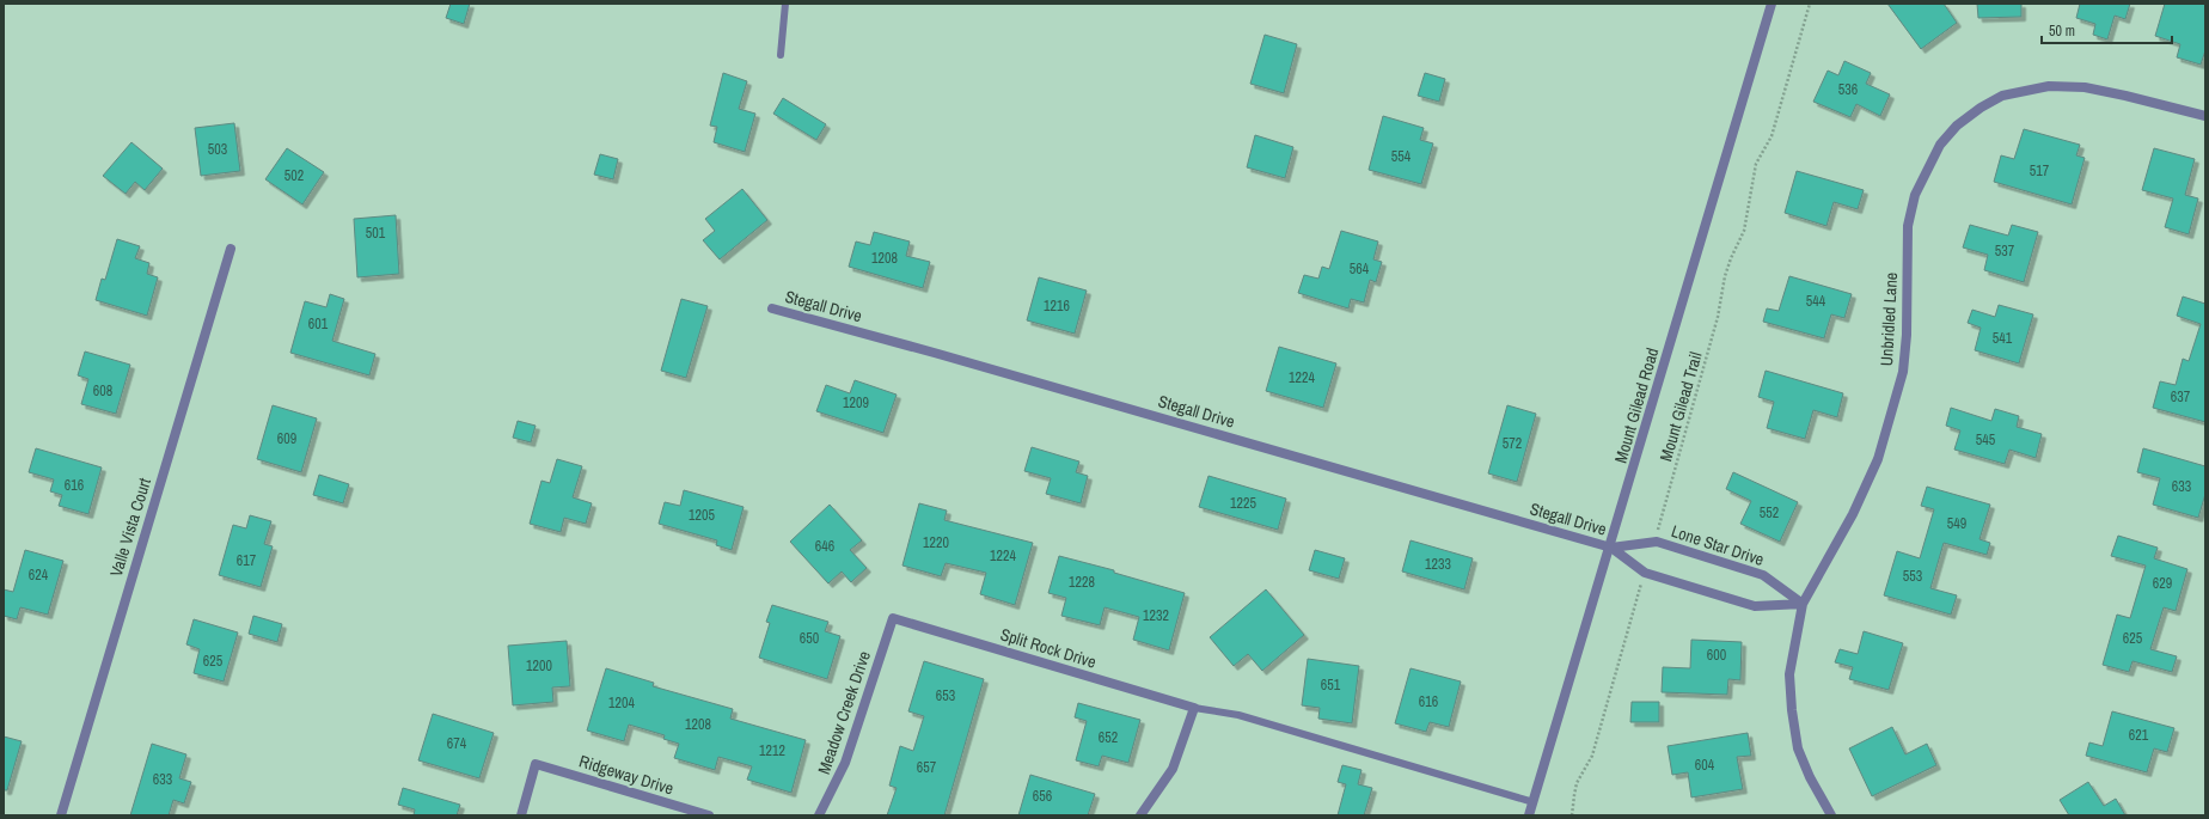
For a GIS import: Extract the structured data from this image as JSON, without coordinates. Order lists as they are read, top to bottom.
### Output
{
  "streets": {
    "street": [
      "Stegall Drive",
      "Unbridled Lane",
      "Mount Gilead Road",
      "Valle Vista Court",
      "Lone Star Drive",
      "Split Rock Drive",
      "Meadow Creek Drive",
      "Ridgeway Drive"
    ],
    "path": ["Mount Gilead Trail"]
  },
  "crossings": [
    ["Stegall Drive", "Mount Gilead Road"],
    ["Stegall Drive", "Lone Star Drive"],
    ["Unbridled Lane", "Lone Star Drive"],
    ["Mount Gilead Road", "Lone Star Drive"],
    ["Mount Gilead Trail", "Lone Star Drive"],
    ["Split Rock Drive", "Meadow Creek Drive"]
  ],
  "house_numbers": [
    "536",
    "503",
    "554",
    "517",
    "502",
    "501",
    "537",
    "1208",
    "564",
    "544",
    "1216",
    "601",
    "541",
    "1224",
    "608",
    "637",
    "1209",
    "609",
    "545",
    "572",
    "616",
    "633",
    "1225",
    "552",
    "1205",
    "549",
    "1220",
    "646",
    "1224",
    "617",
    "1233",
    "624",
    "553",
    "1228",
    "629",
    "1232",
    "650",
    "625",
    "600",
    "625",
    "1200",
    "651",
    "653",
    "616",
    "1204",
    "1208",
    "621",
    "652",
    "674",
    "1212",
    "604",
    "657",
    "633",
    "656"
  ],
  "scale_bar": "50 m"
}
